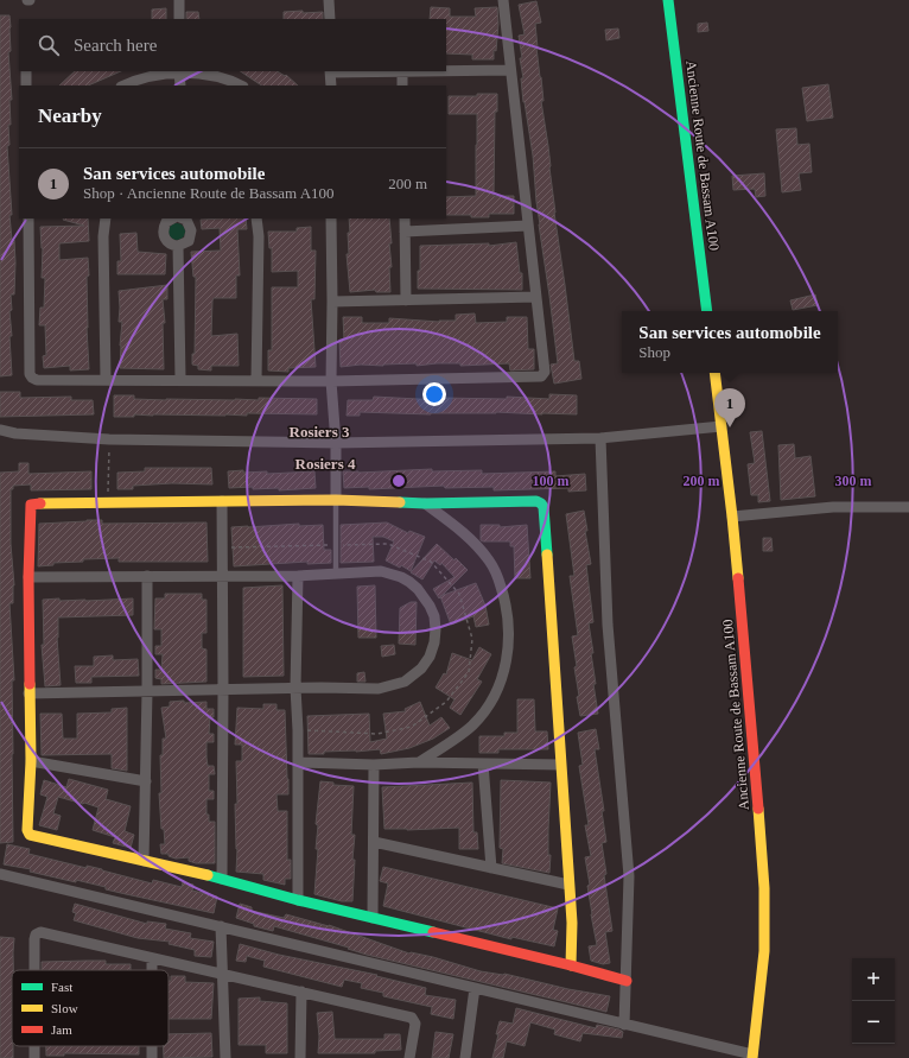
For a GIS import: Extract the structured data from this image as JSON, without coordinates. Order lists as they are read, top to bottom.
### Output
{
  "streets": {
    "street": ["Ancienne Route de Bassam A100"]
  },
  "districts": ["Rosiers 3", "Rosiers 4"],
  "legend": ["Fast", "Slow", "Jam"],
  "page": {
    "search": "Search here",
    "heading": "Nearby",
    "list": [
      {
        "mark": "1",
        "name": "San services automobile",
        "note": "Shop · Ancienne Route de Bassam A100",
        "value": "200 m"
      }
    ],
    "popup": ["San services automobile", "Shop"],
    "pins": "1",
    "map_buttons": ["+", "−"]
  },
  "rings": ["100 m", "200 m", "300 m"]
}
